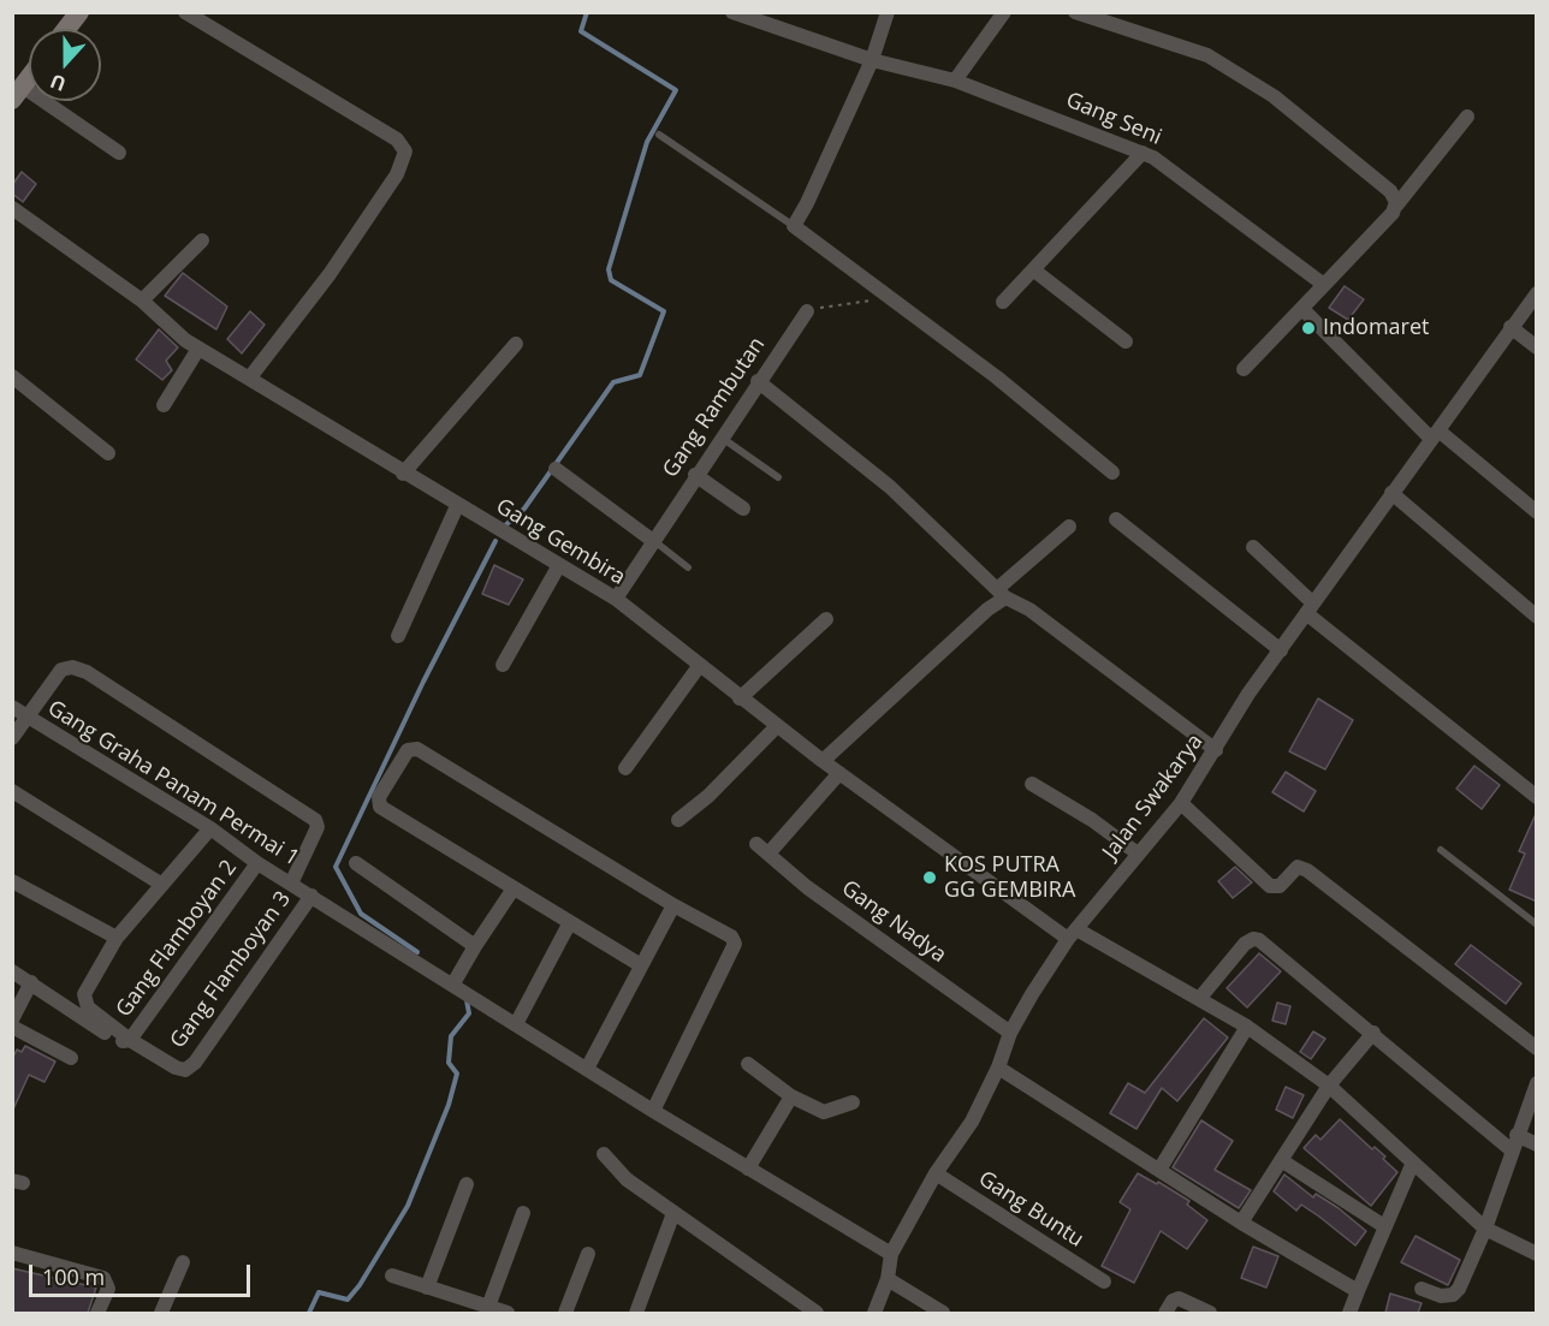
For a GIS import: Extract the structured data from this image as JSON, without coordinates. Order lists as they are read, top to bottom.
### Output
{
  "streets": {
    "street": [
      "Gang Seni",
      "Gang Rambutan",
      "Gang Gembira",
      "Gang Graha Panam Permai 1",
      "Jalan Swakarya",
      "Gang Nadya",
      "Gang Flamboyan 2",
      "Gang Flamboyan 3",
      "Gang Buntu"
    ]
  },
  "crossings": [
    ["Gang Rambutan", "Gang Gembira"],
    ["Gang Gembira", "Jalan Swakarya"],
    ["Gang Graha Panam Permai 1", "Jalan Swakarya"],
    ["Gang Graha Panam Permai 1", "Gang Flamboyan 2"],
    ["Gang Graha Panam Permai 1", "Gang Flamboyan 3"],
    ["Jalan Swakarya", "Gang Nadya"],
    ["Jalan Swakarya", "Gang Buntu"],
    ["Gang Flamboyan 2", "Gang Flamboyan 3"]
  ],
  "places": ["Indomaret", "KOS PUTRA GG GEMBIRA"],
  "scale_bar": "100 m",
  "north": "bottom"
}
